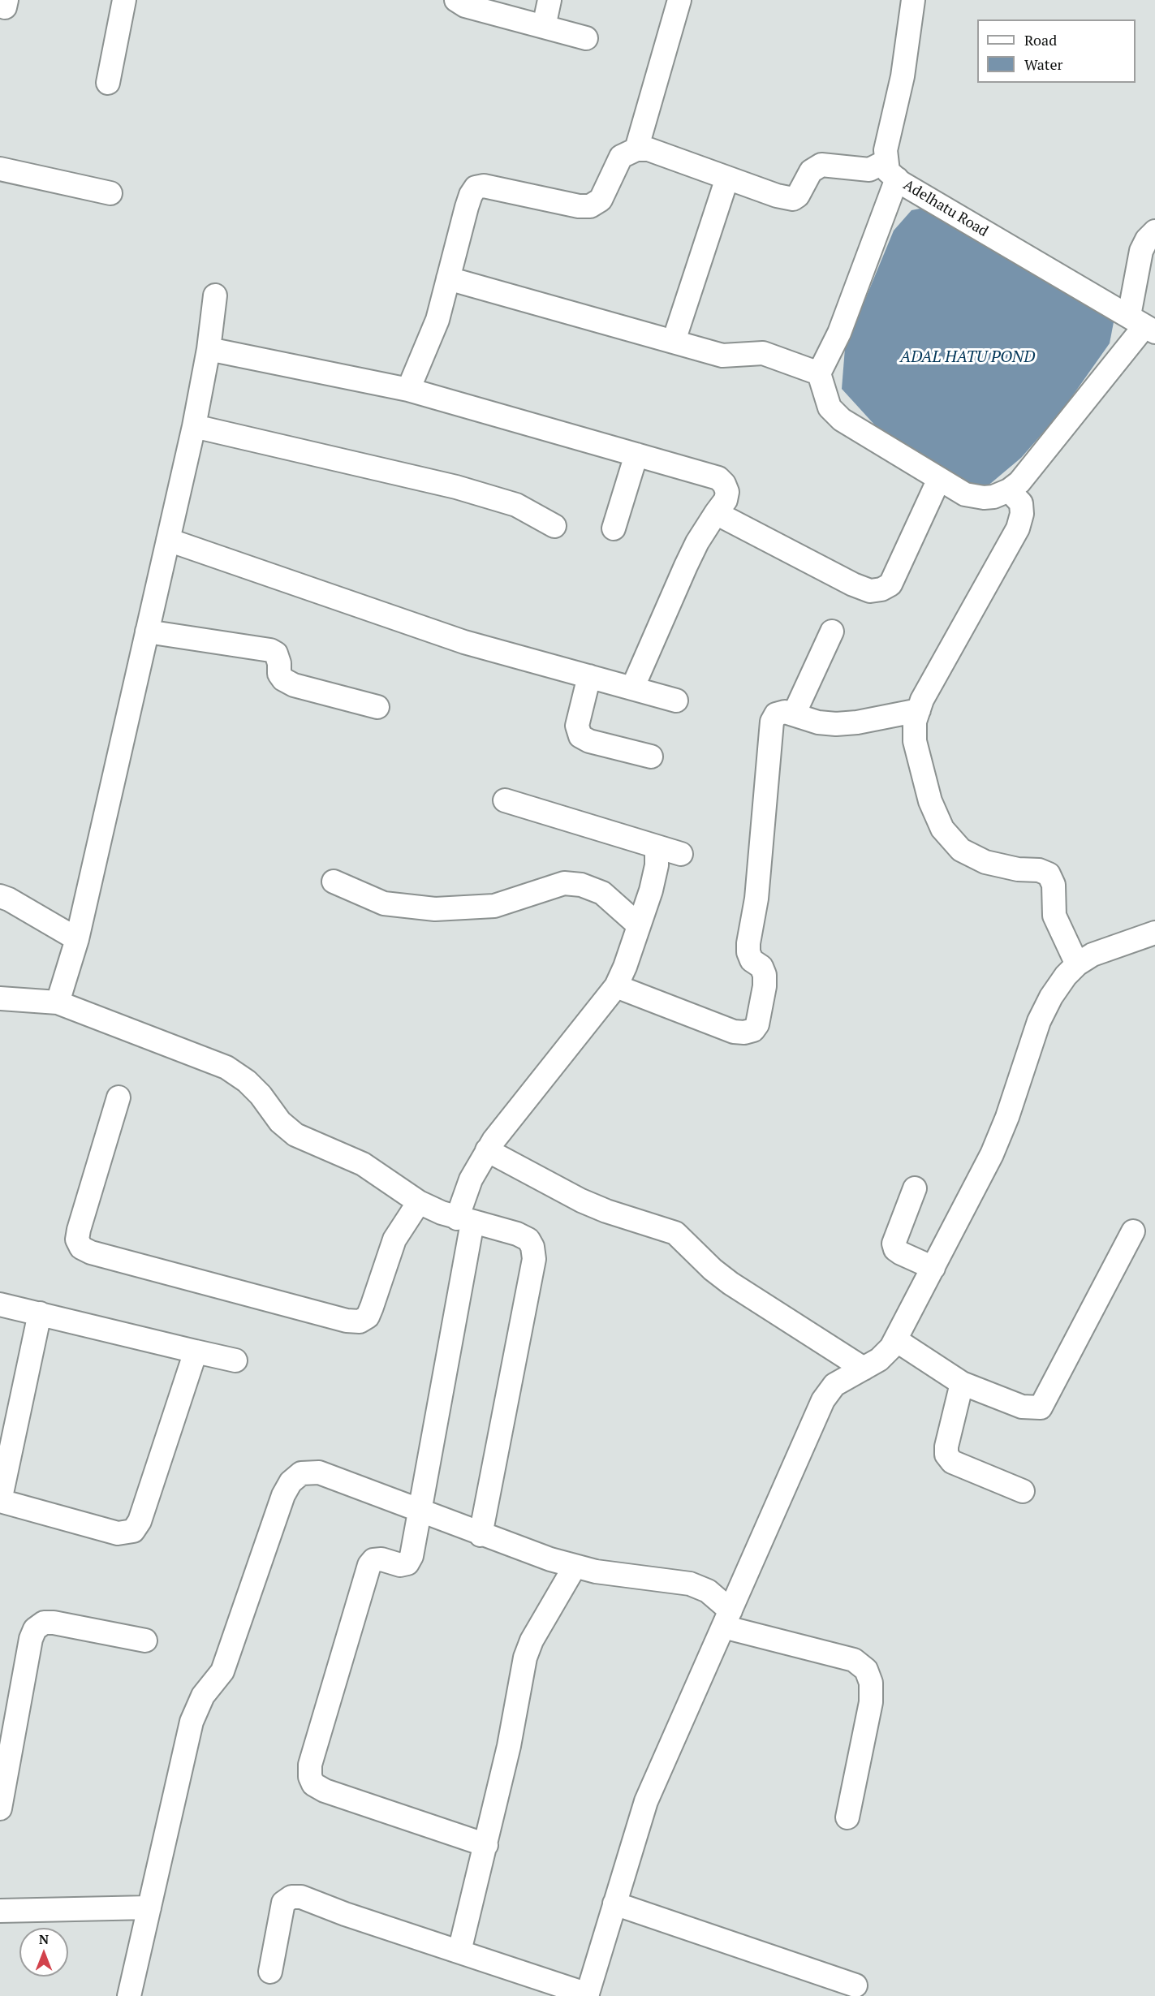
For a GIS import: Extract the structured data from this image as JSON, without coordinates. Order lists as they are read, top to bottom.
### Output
{
  "streets": {
    "street": ["Adelhatu Road"]
  },
  "water": ["ADAL HATU POND"],
  "legend": ["Road", "Water"],
  "north": "top"
}
